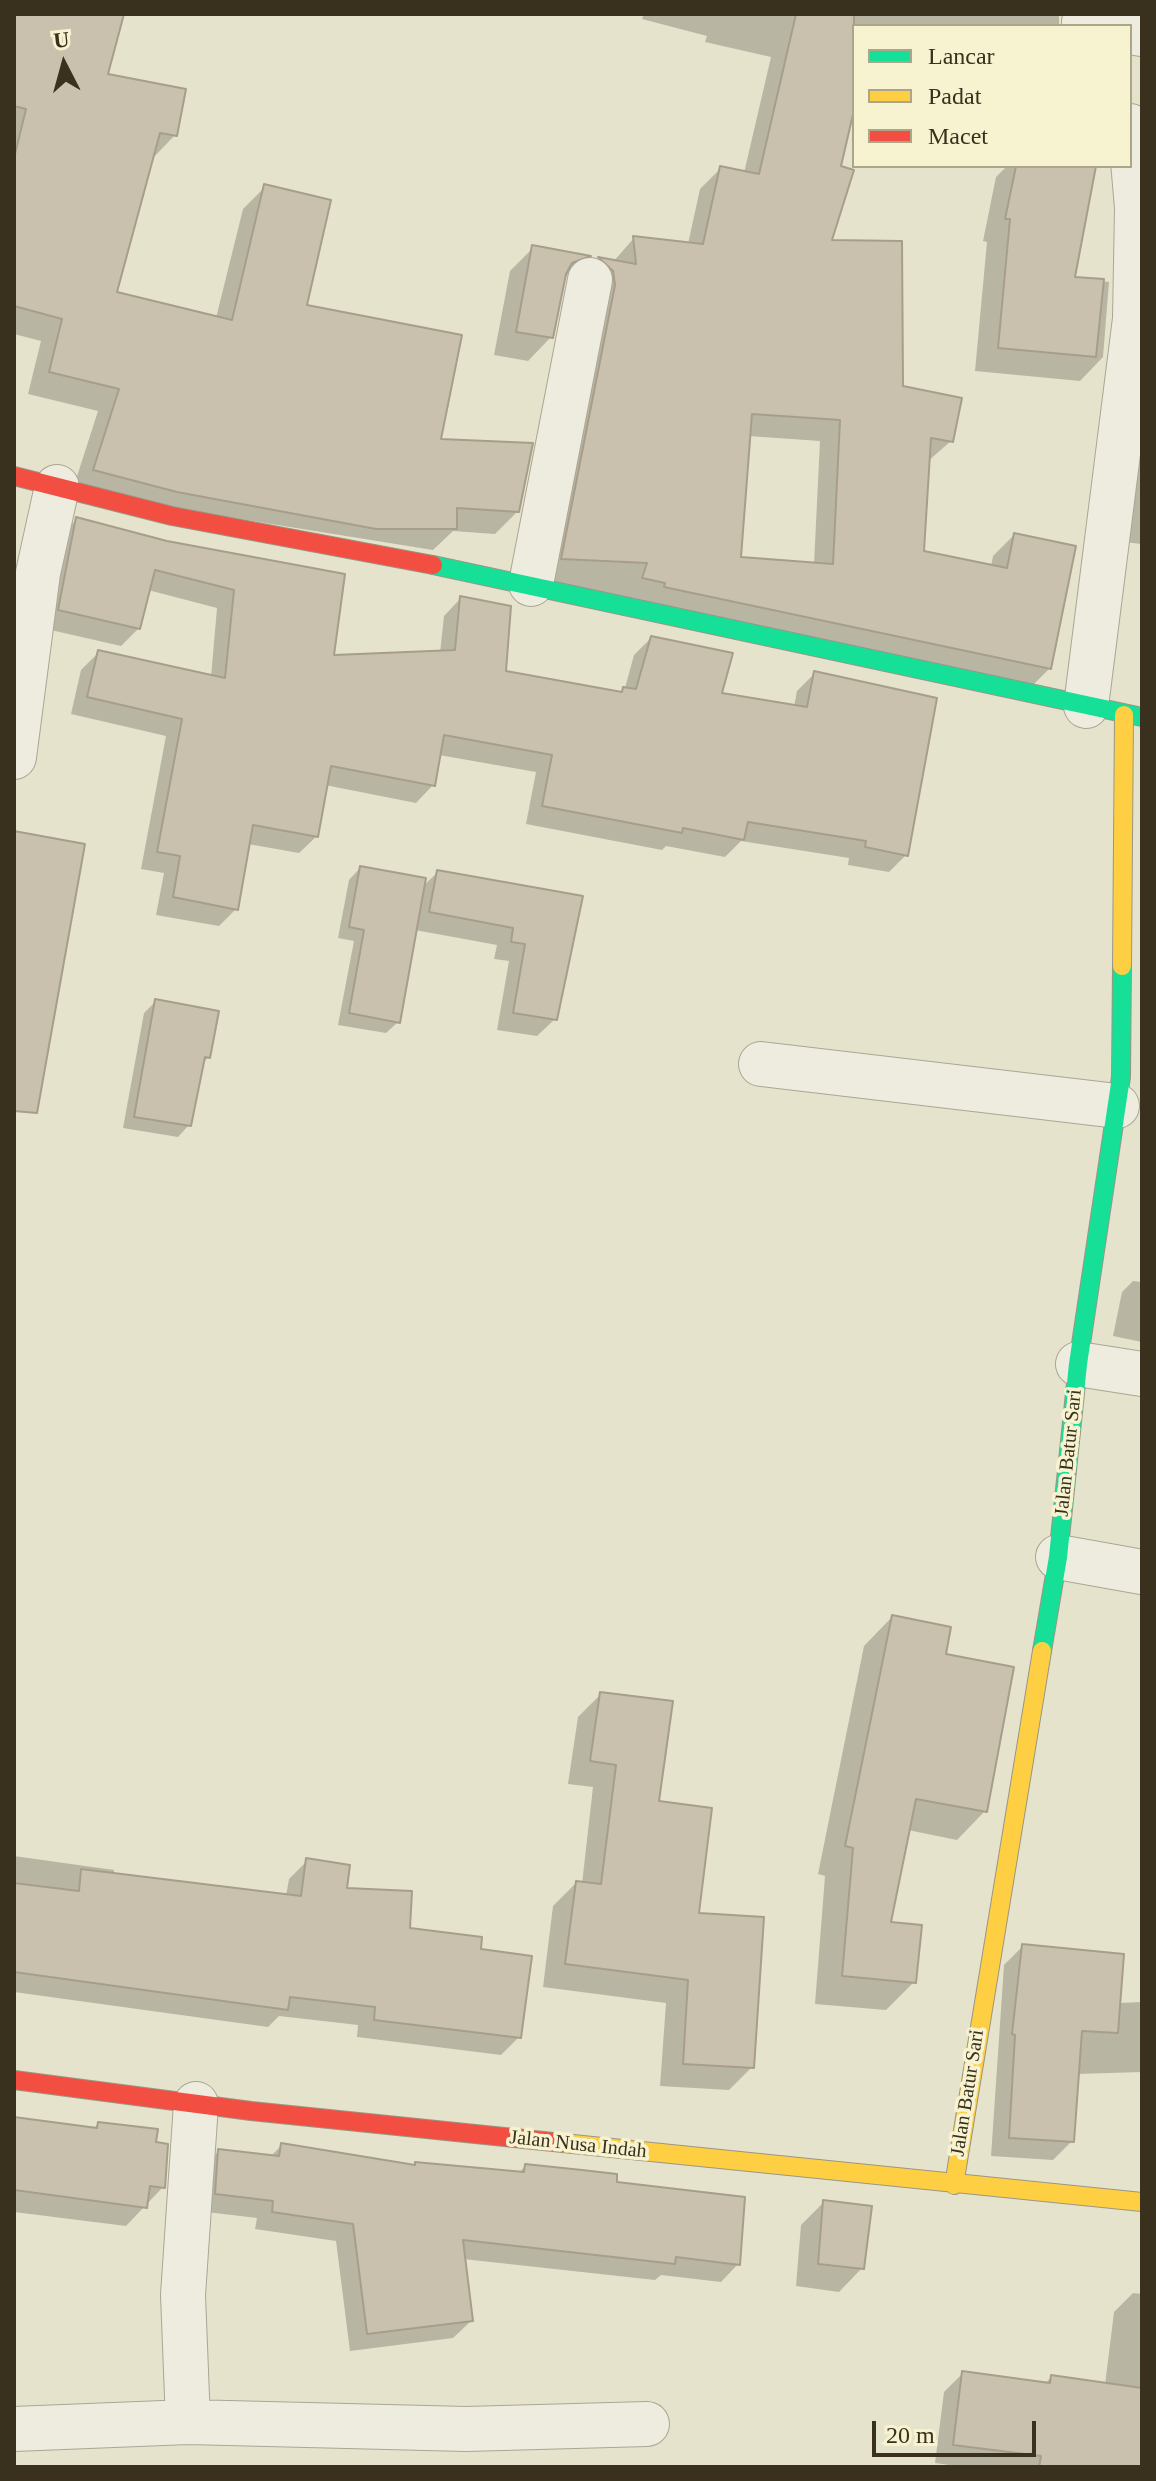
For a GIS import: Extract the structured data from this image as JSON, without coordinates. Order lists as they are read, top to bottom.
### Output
{
  "streets": {
    "street": ["Jalan Batur Sari", "Jalan Nusa Indah"]
  },
  "crossings": [
    ["Jalan Batur Sari", "Jalan Nusa Indah"]
  ],
  "legend": ["Lancar", "Padat", "Macet"],
  "scale_bar": "20 m",
  "north": "top"
}
